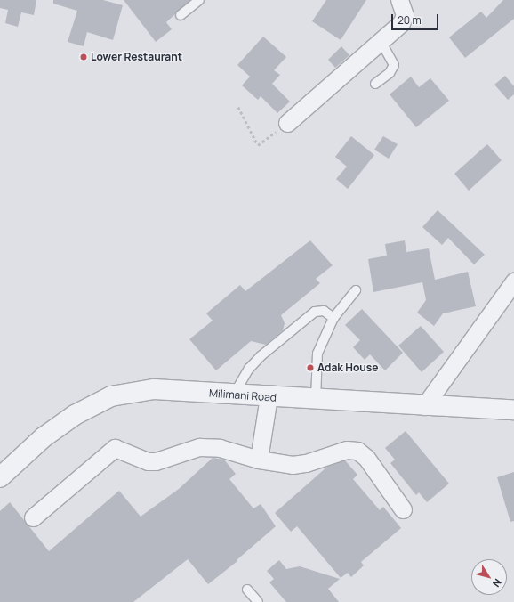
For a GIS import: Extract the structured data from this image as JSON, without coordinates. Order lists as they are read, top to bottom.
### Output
{
  "streets": {
    "street": ["Milimani Road"]
  },
  "places": ["Lower Restaurant", "Adak House"],
  "scale_bar": "20 m",
  "north": "bottom right"
}
